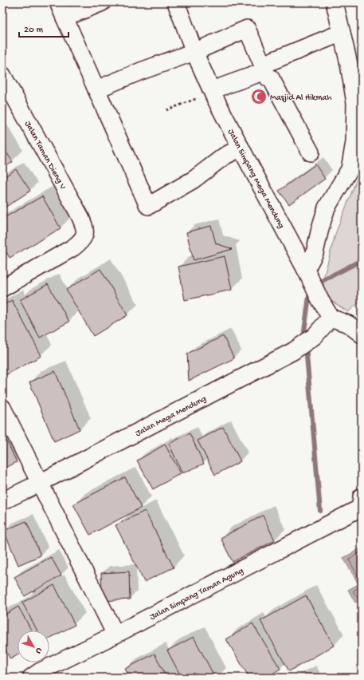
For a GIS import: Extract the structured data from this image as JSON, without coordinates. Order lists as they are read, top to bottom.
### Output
{
  "streets": {
    "street": [
      "Jalan Taman Dieng V",
      "Jalan Simpang Mega Mendung",
      "Jalan Mega Mendung",
      "Jalan Simpang Taman Agung"
    ]
  },
  "crossings": [
    ["Jalan Simpang Mega Mendung", "Jalan Mega Mendung"]
  ],
  "places": {
    "mosque": ["Masjid Al Hikmah"]
  },
  "scale_bar": "20 m",
  "north": "bottom right"
}
